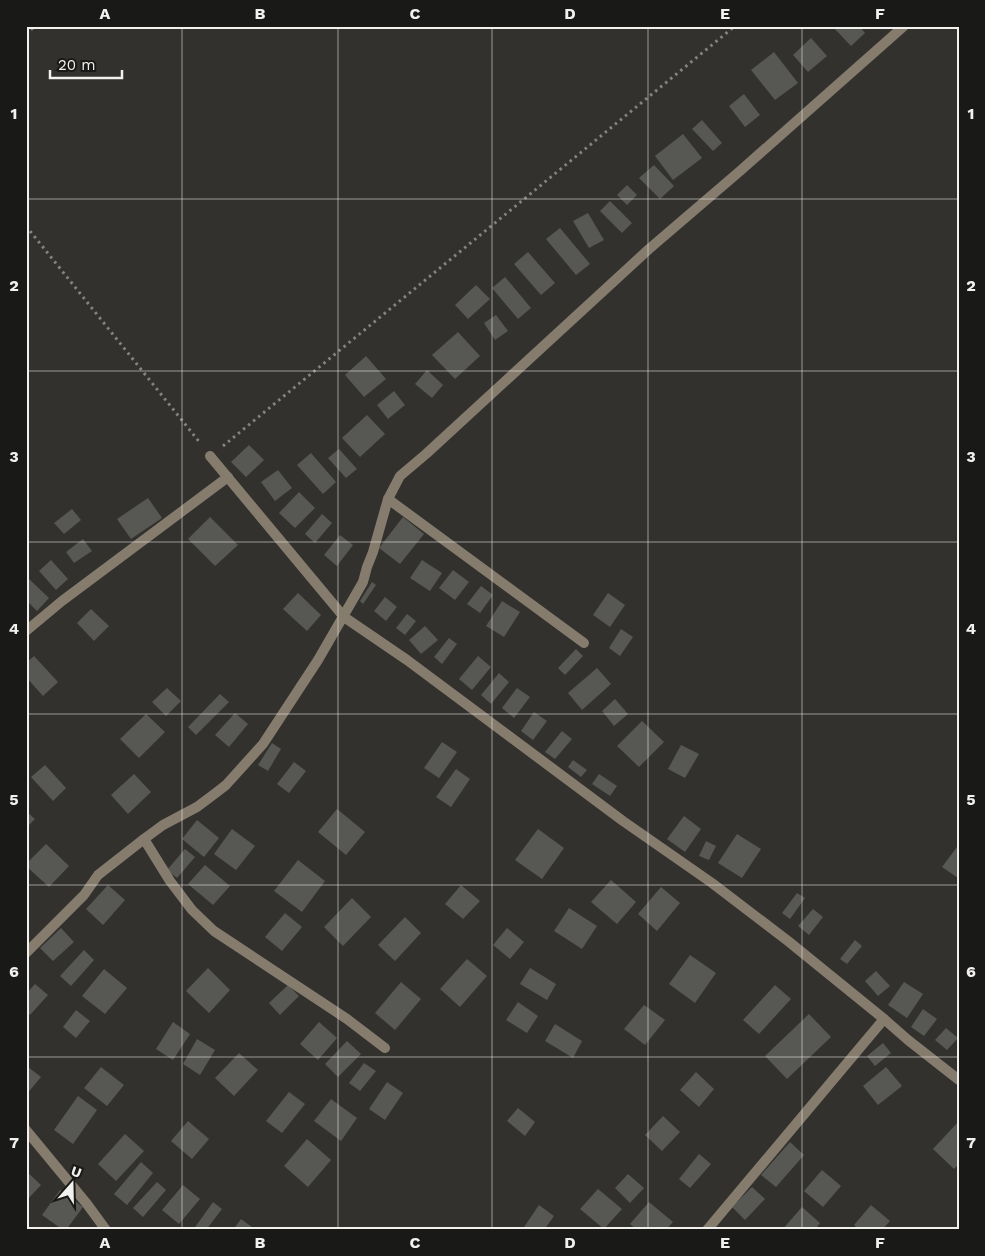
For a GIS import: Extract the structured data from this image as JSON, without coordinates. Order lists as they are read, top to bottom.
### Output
{
  "scale_bar": "20 m",
  "north": "top",
  "grid": {
    "columns": [
      "A",
      "B",
      "C",
      "D",
      "E",
      "F"
    ],
    "rows": [
      "1",
      "2",
      "3",
      "4",
      "5",
      "6",
      "7"
    ]
  }
}
